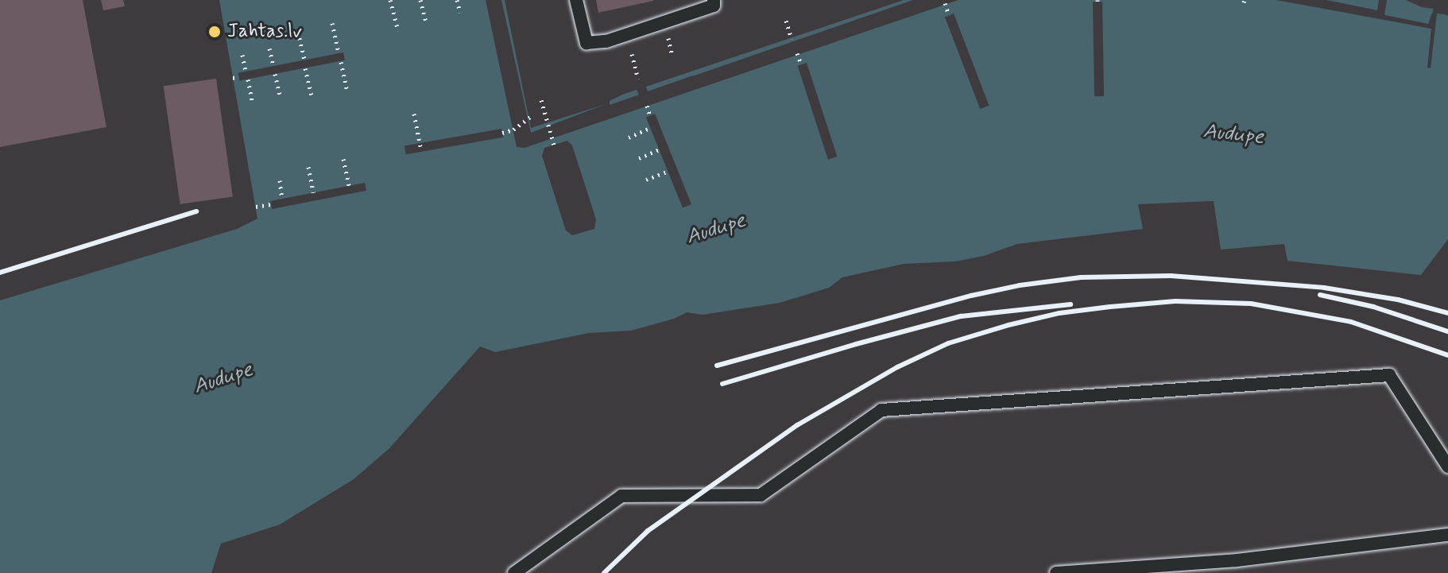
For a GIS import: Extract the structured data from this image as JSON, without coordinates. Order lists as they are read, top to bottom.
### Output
{
  "water": ["Audupe"],
  "places": ["Jahtas.lv"]
}
